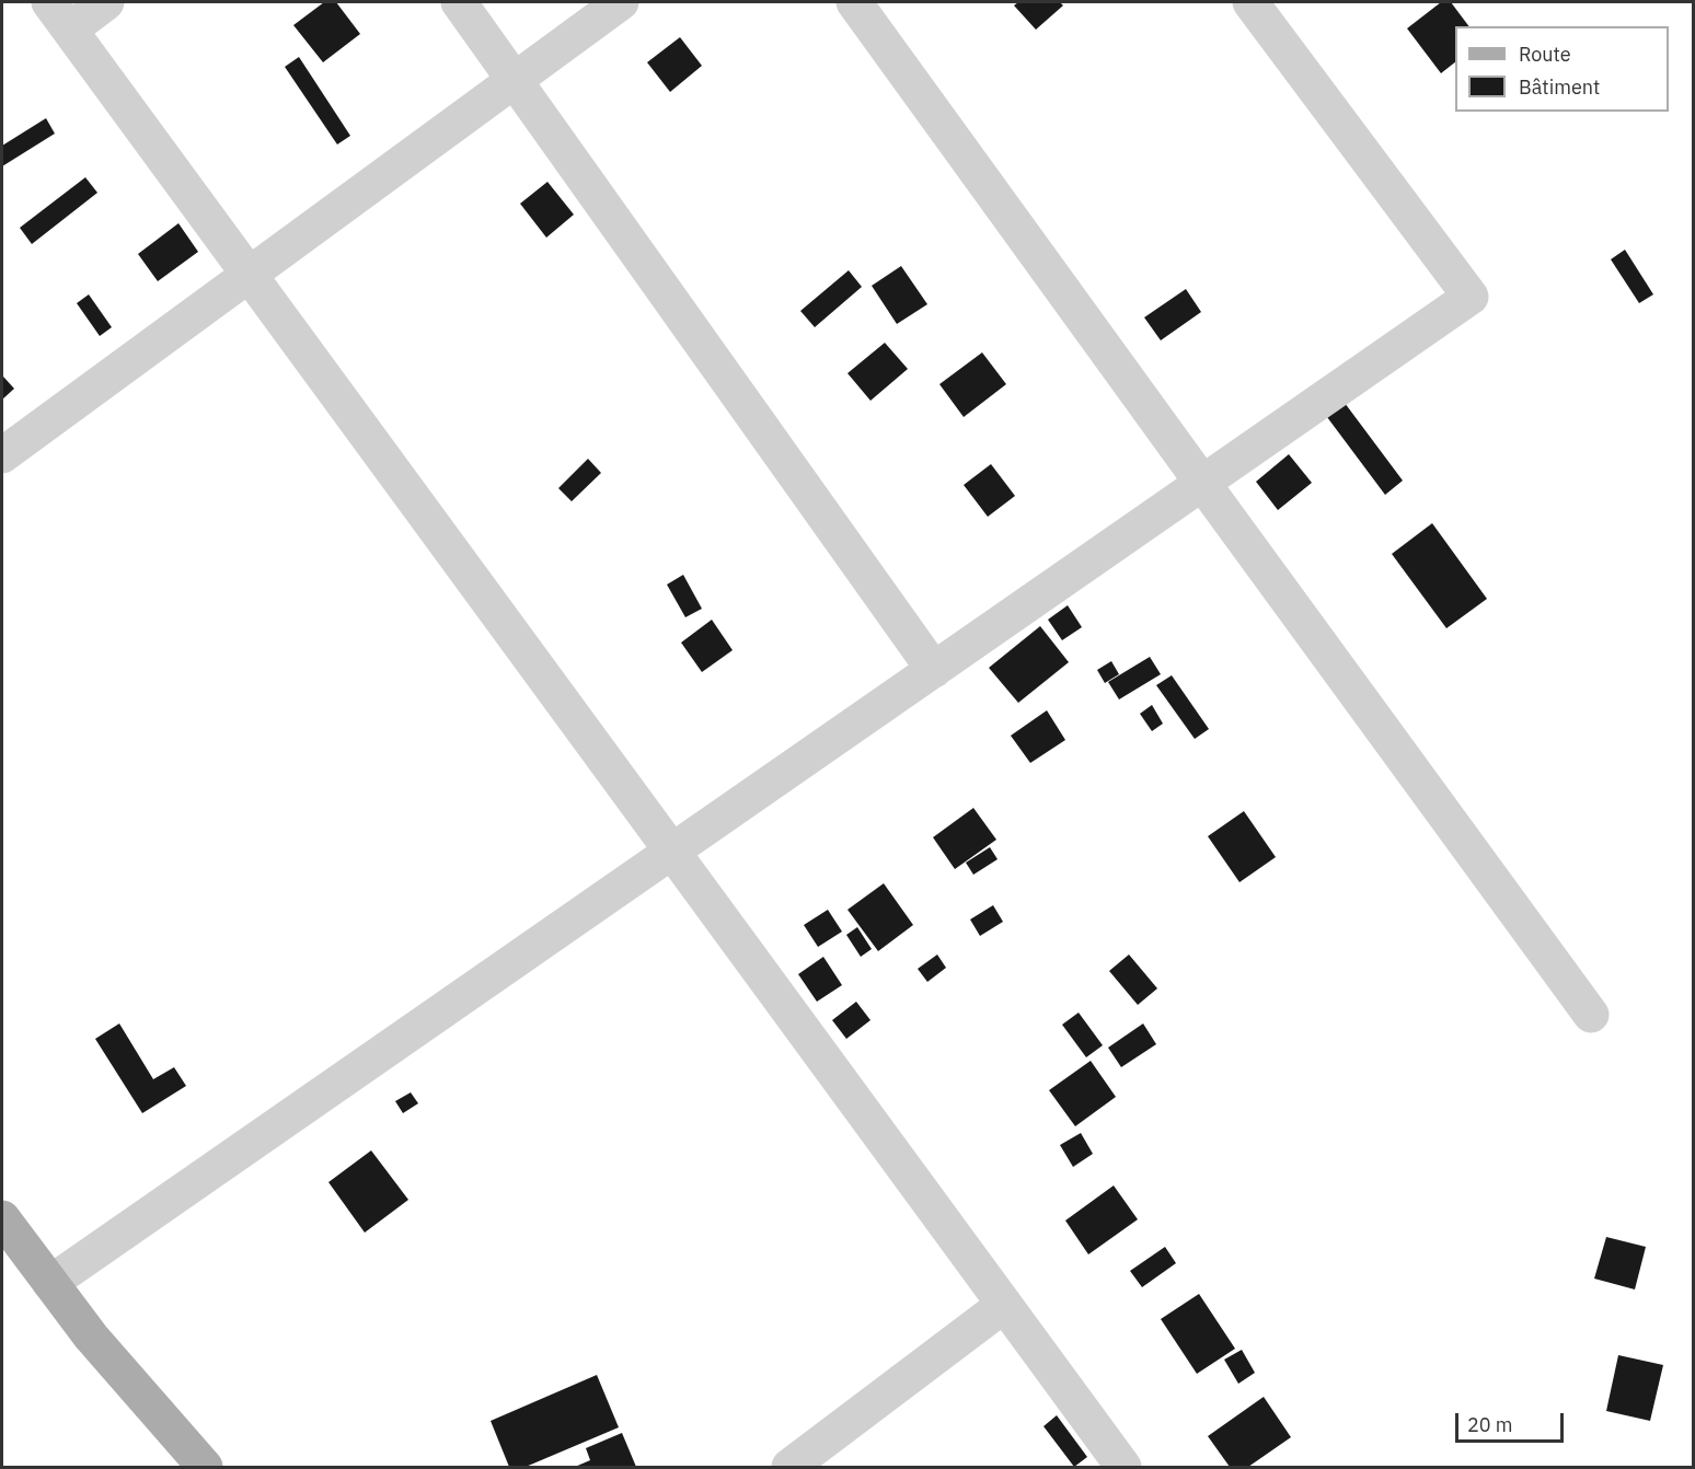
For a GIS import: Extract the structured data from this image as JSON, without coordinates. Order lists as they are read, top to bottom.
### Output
{
  "legend": ["Route", "Bâtiment"],
  "scale_bar": "20 m"
}
